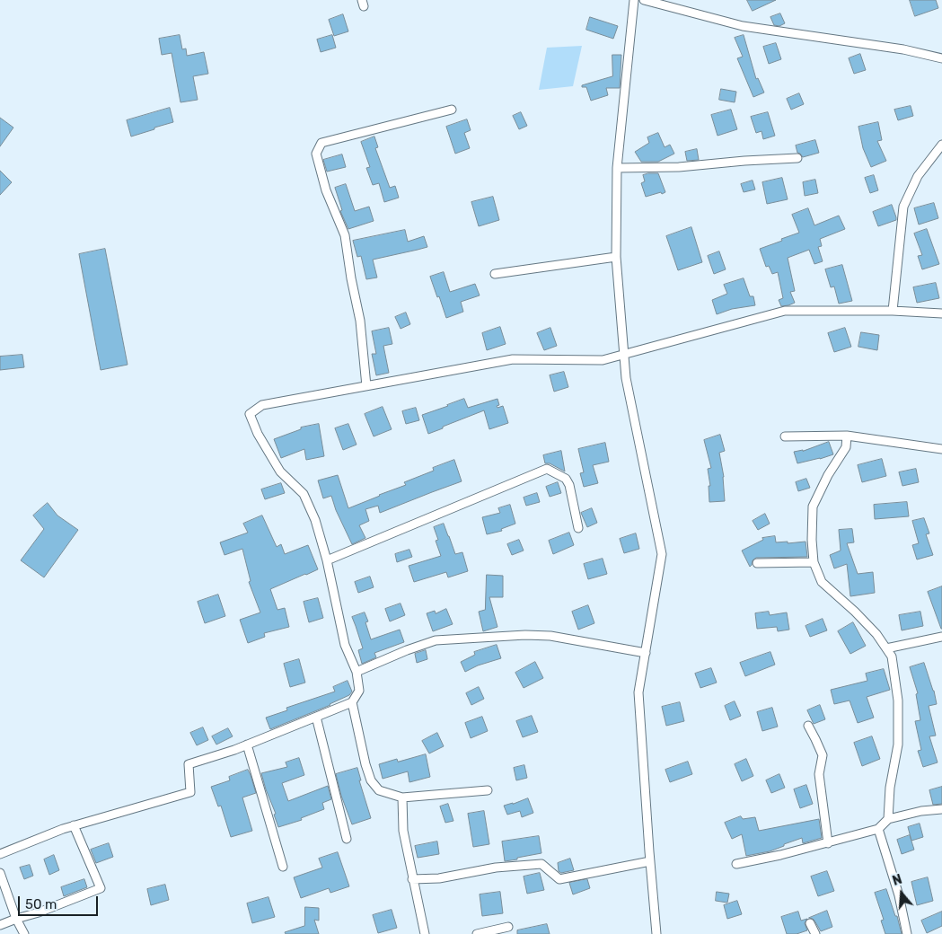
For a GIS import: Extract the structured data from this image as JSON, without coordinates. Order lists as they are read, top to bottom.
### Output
{
  "scale_bar": "50 m",
  "north": "top"
}
